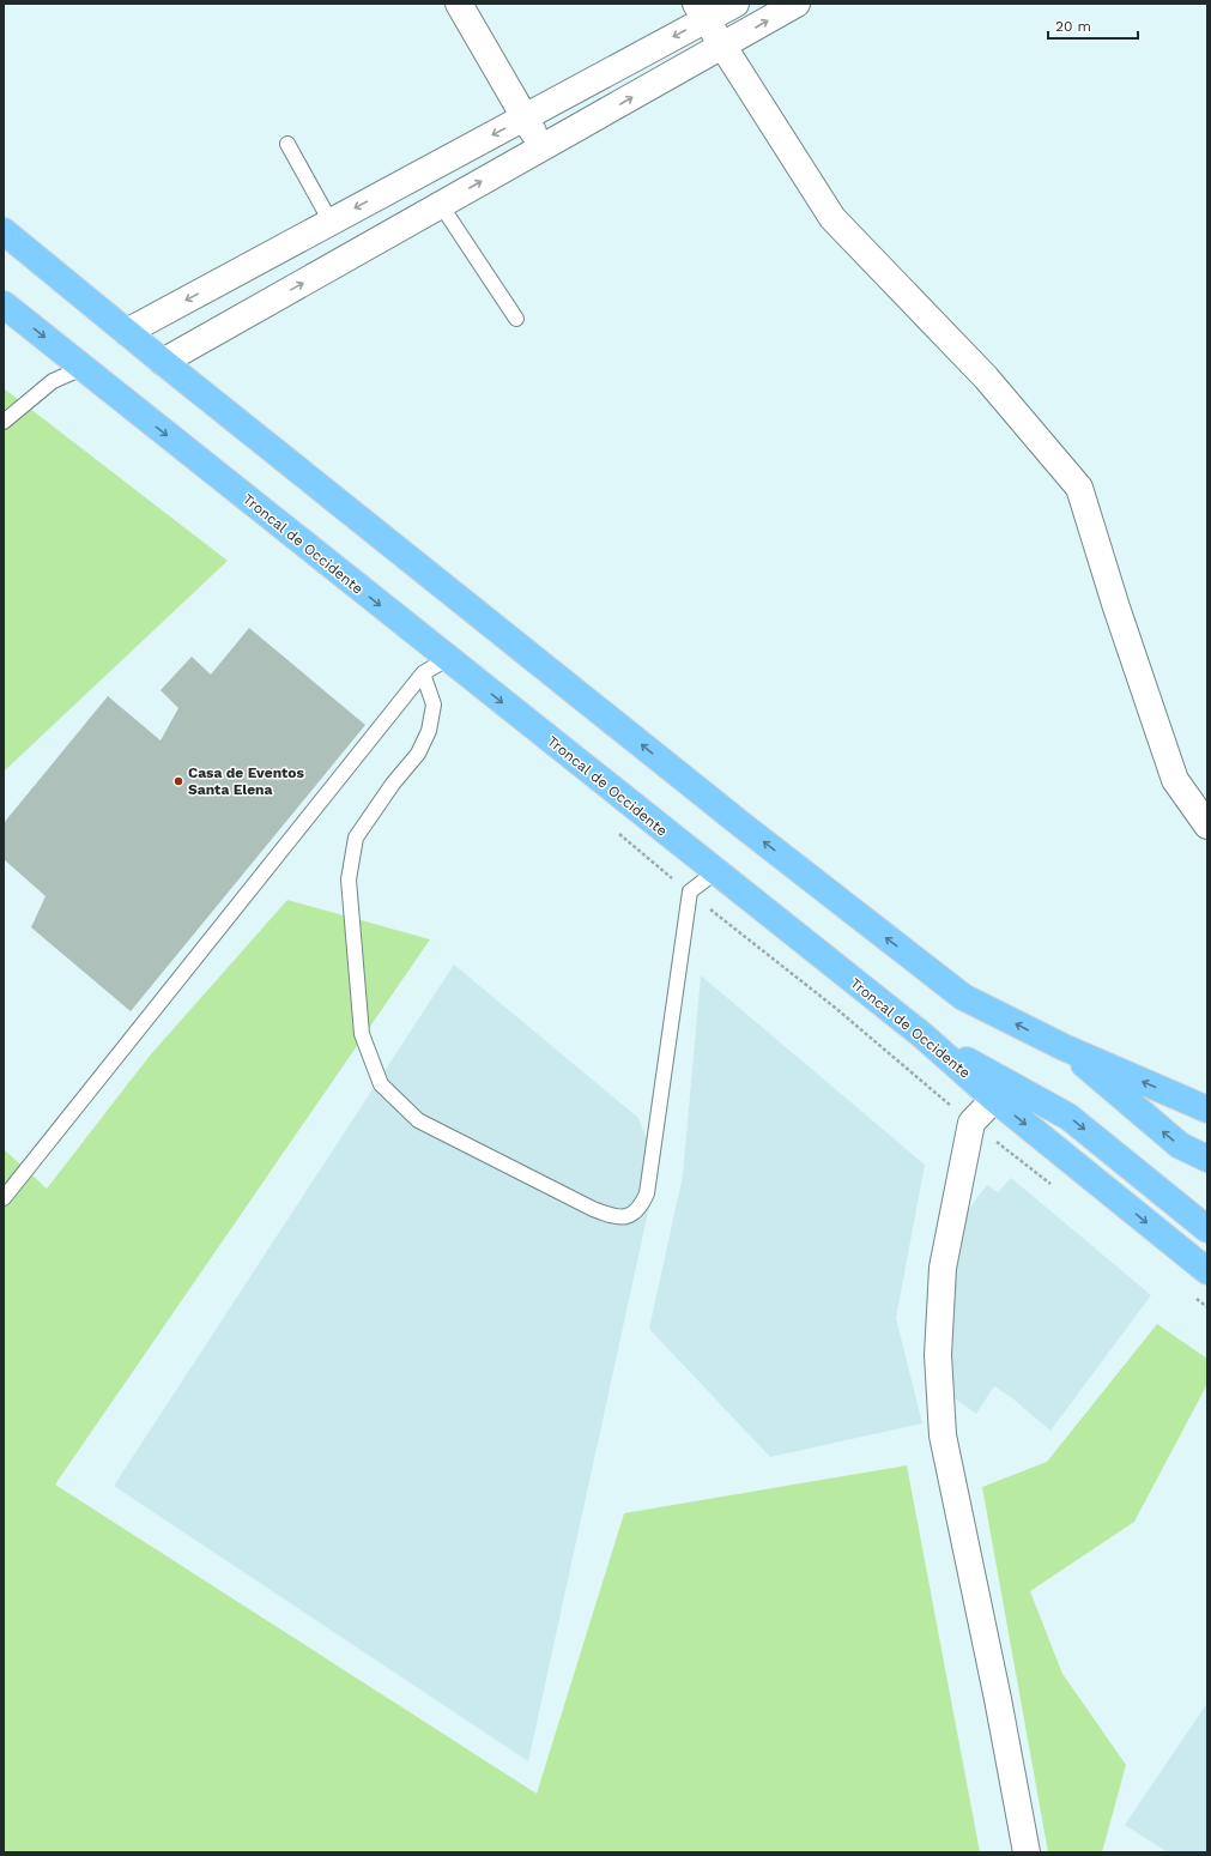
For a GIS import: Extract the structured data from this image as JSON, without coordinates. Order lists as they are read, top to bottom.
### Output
{
  "streets": {
    "highway": ["Troncal de Occidente"]
  },
  "places": ["Casa de Eventos Santa Elena"],
  "scale_bar": "20 m"
}
